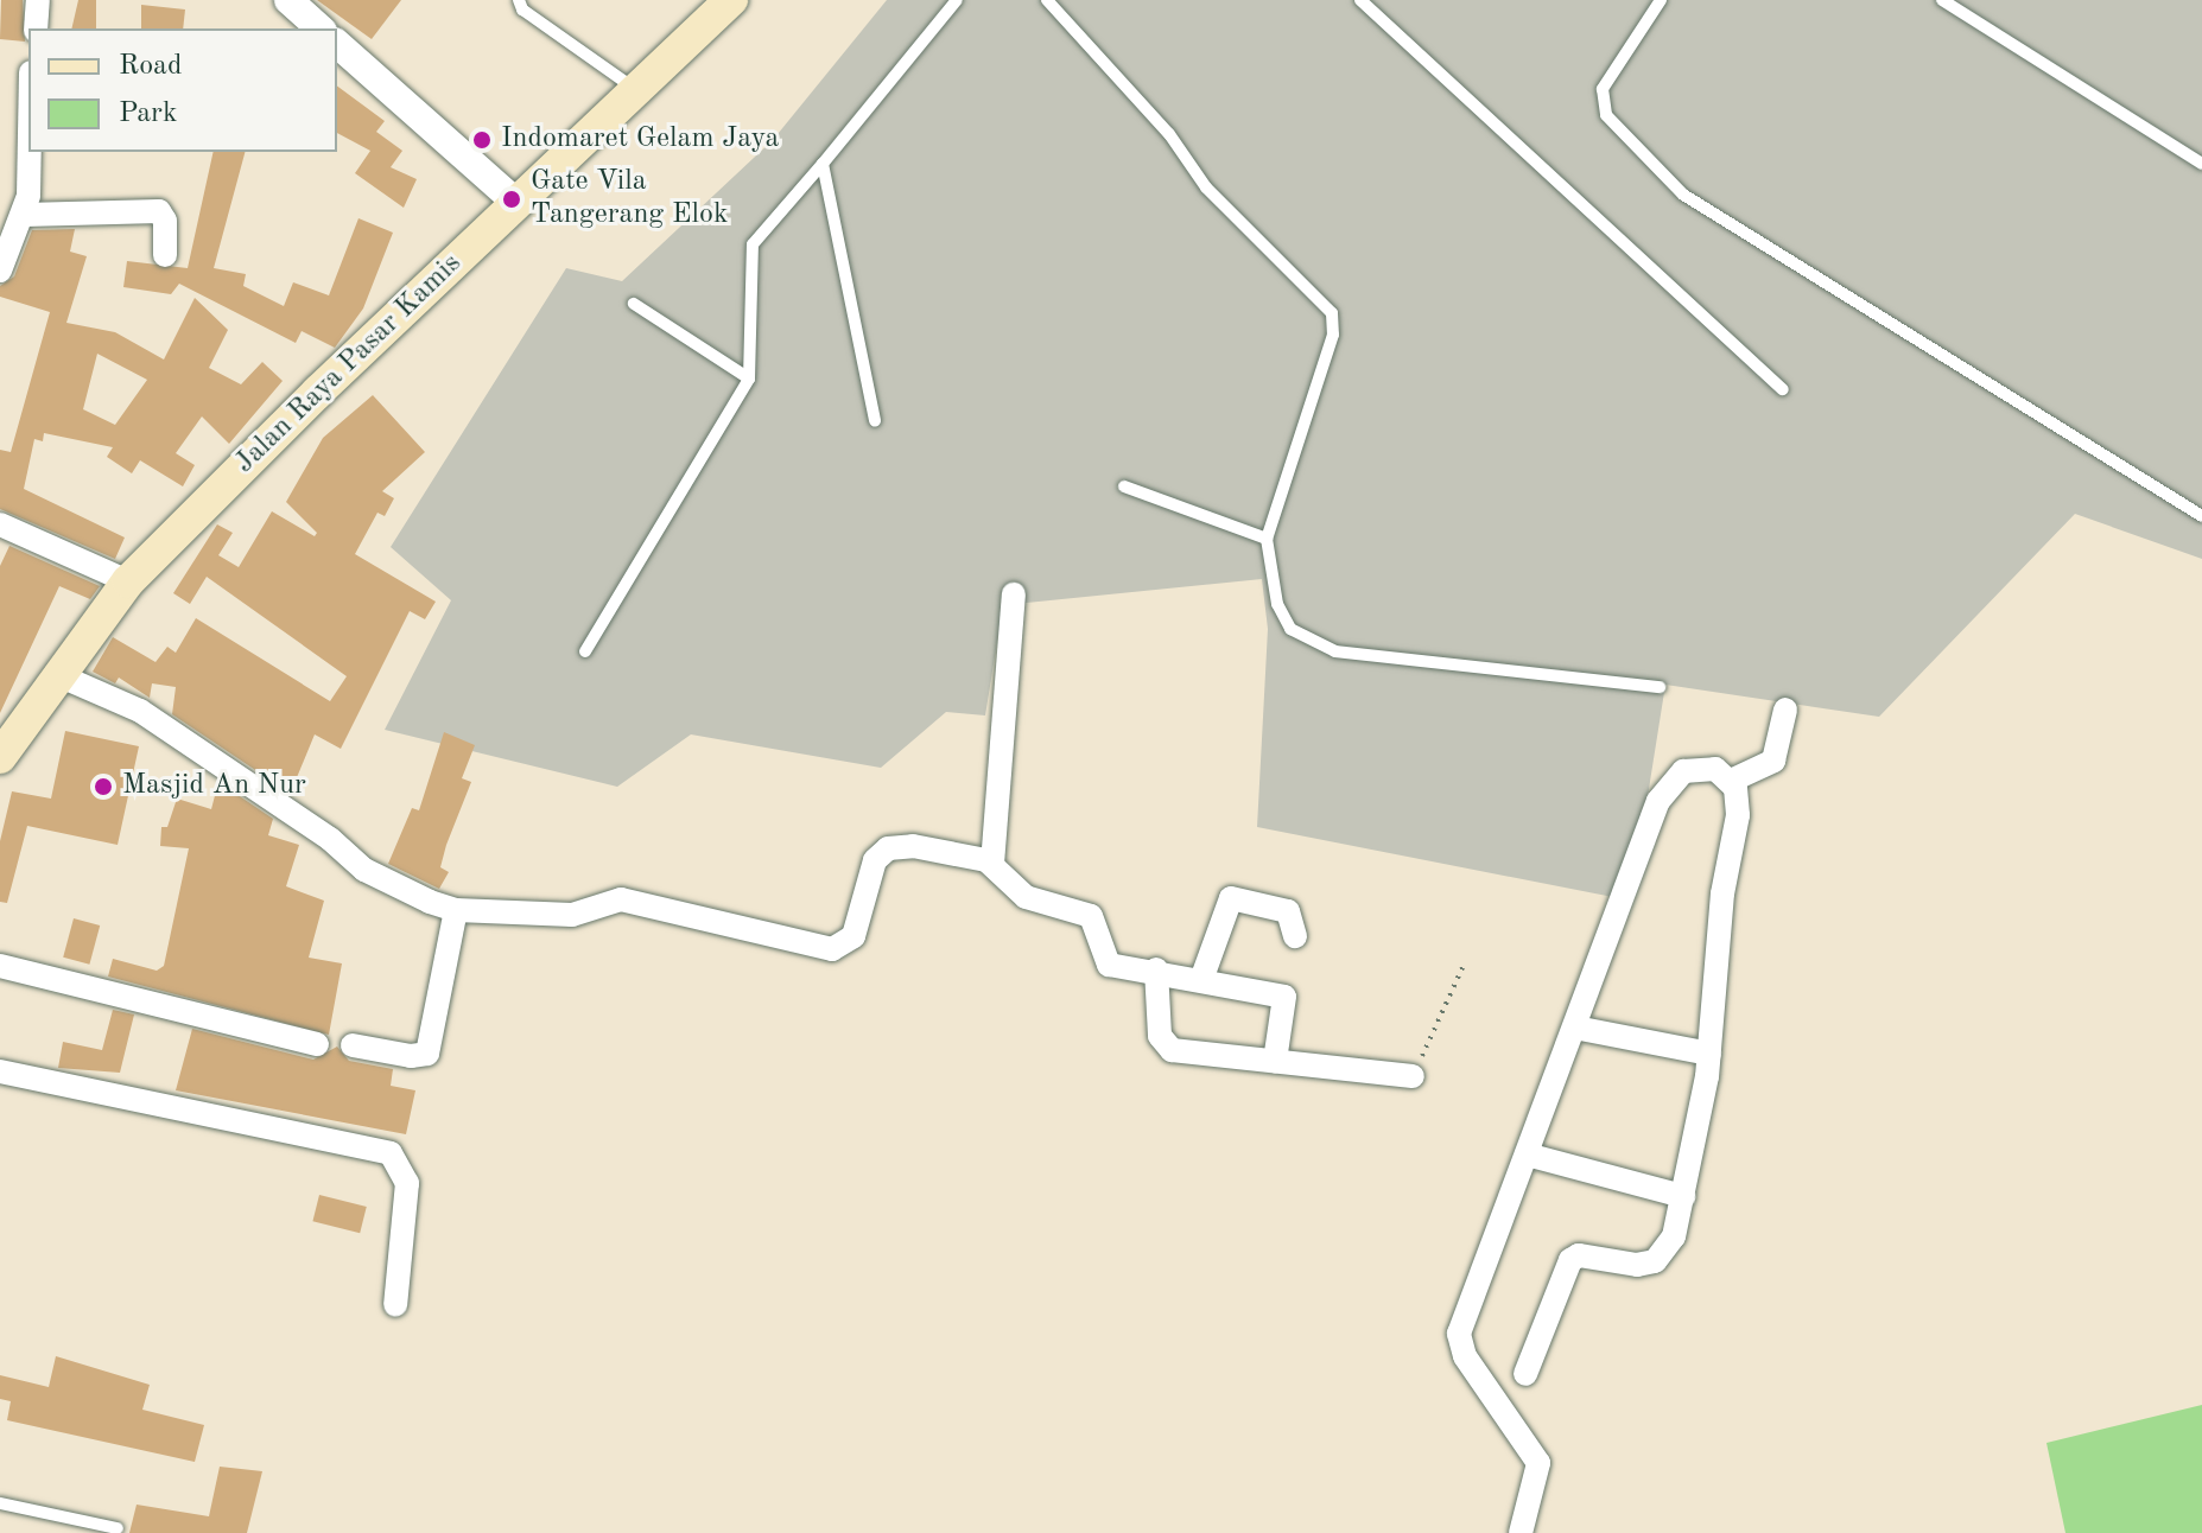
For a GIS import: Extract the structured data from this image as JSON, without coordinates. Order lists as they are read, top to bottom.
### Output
{
  "streets": {
    "main road": ["Jalan Raya Pasar Kamis"]
  },
  "places": ["Indomaret Gelam Jaya", "Gate Vila Tangerang Elok", "Masjid An Nur"],
  "legend": ["Road", "Park"]
}
